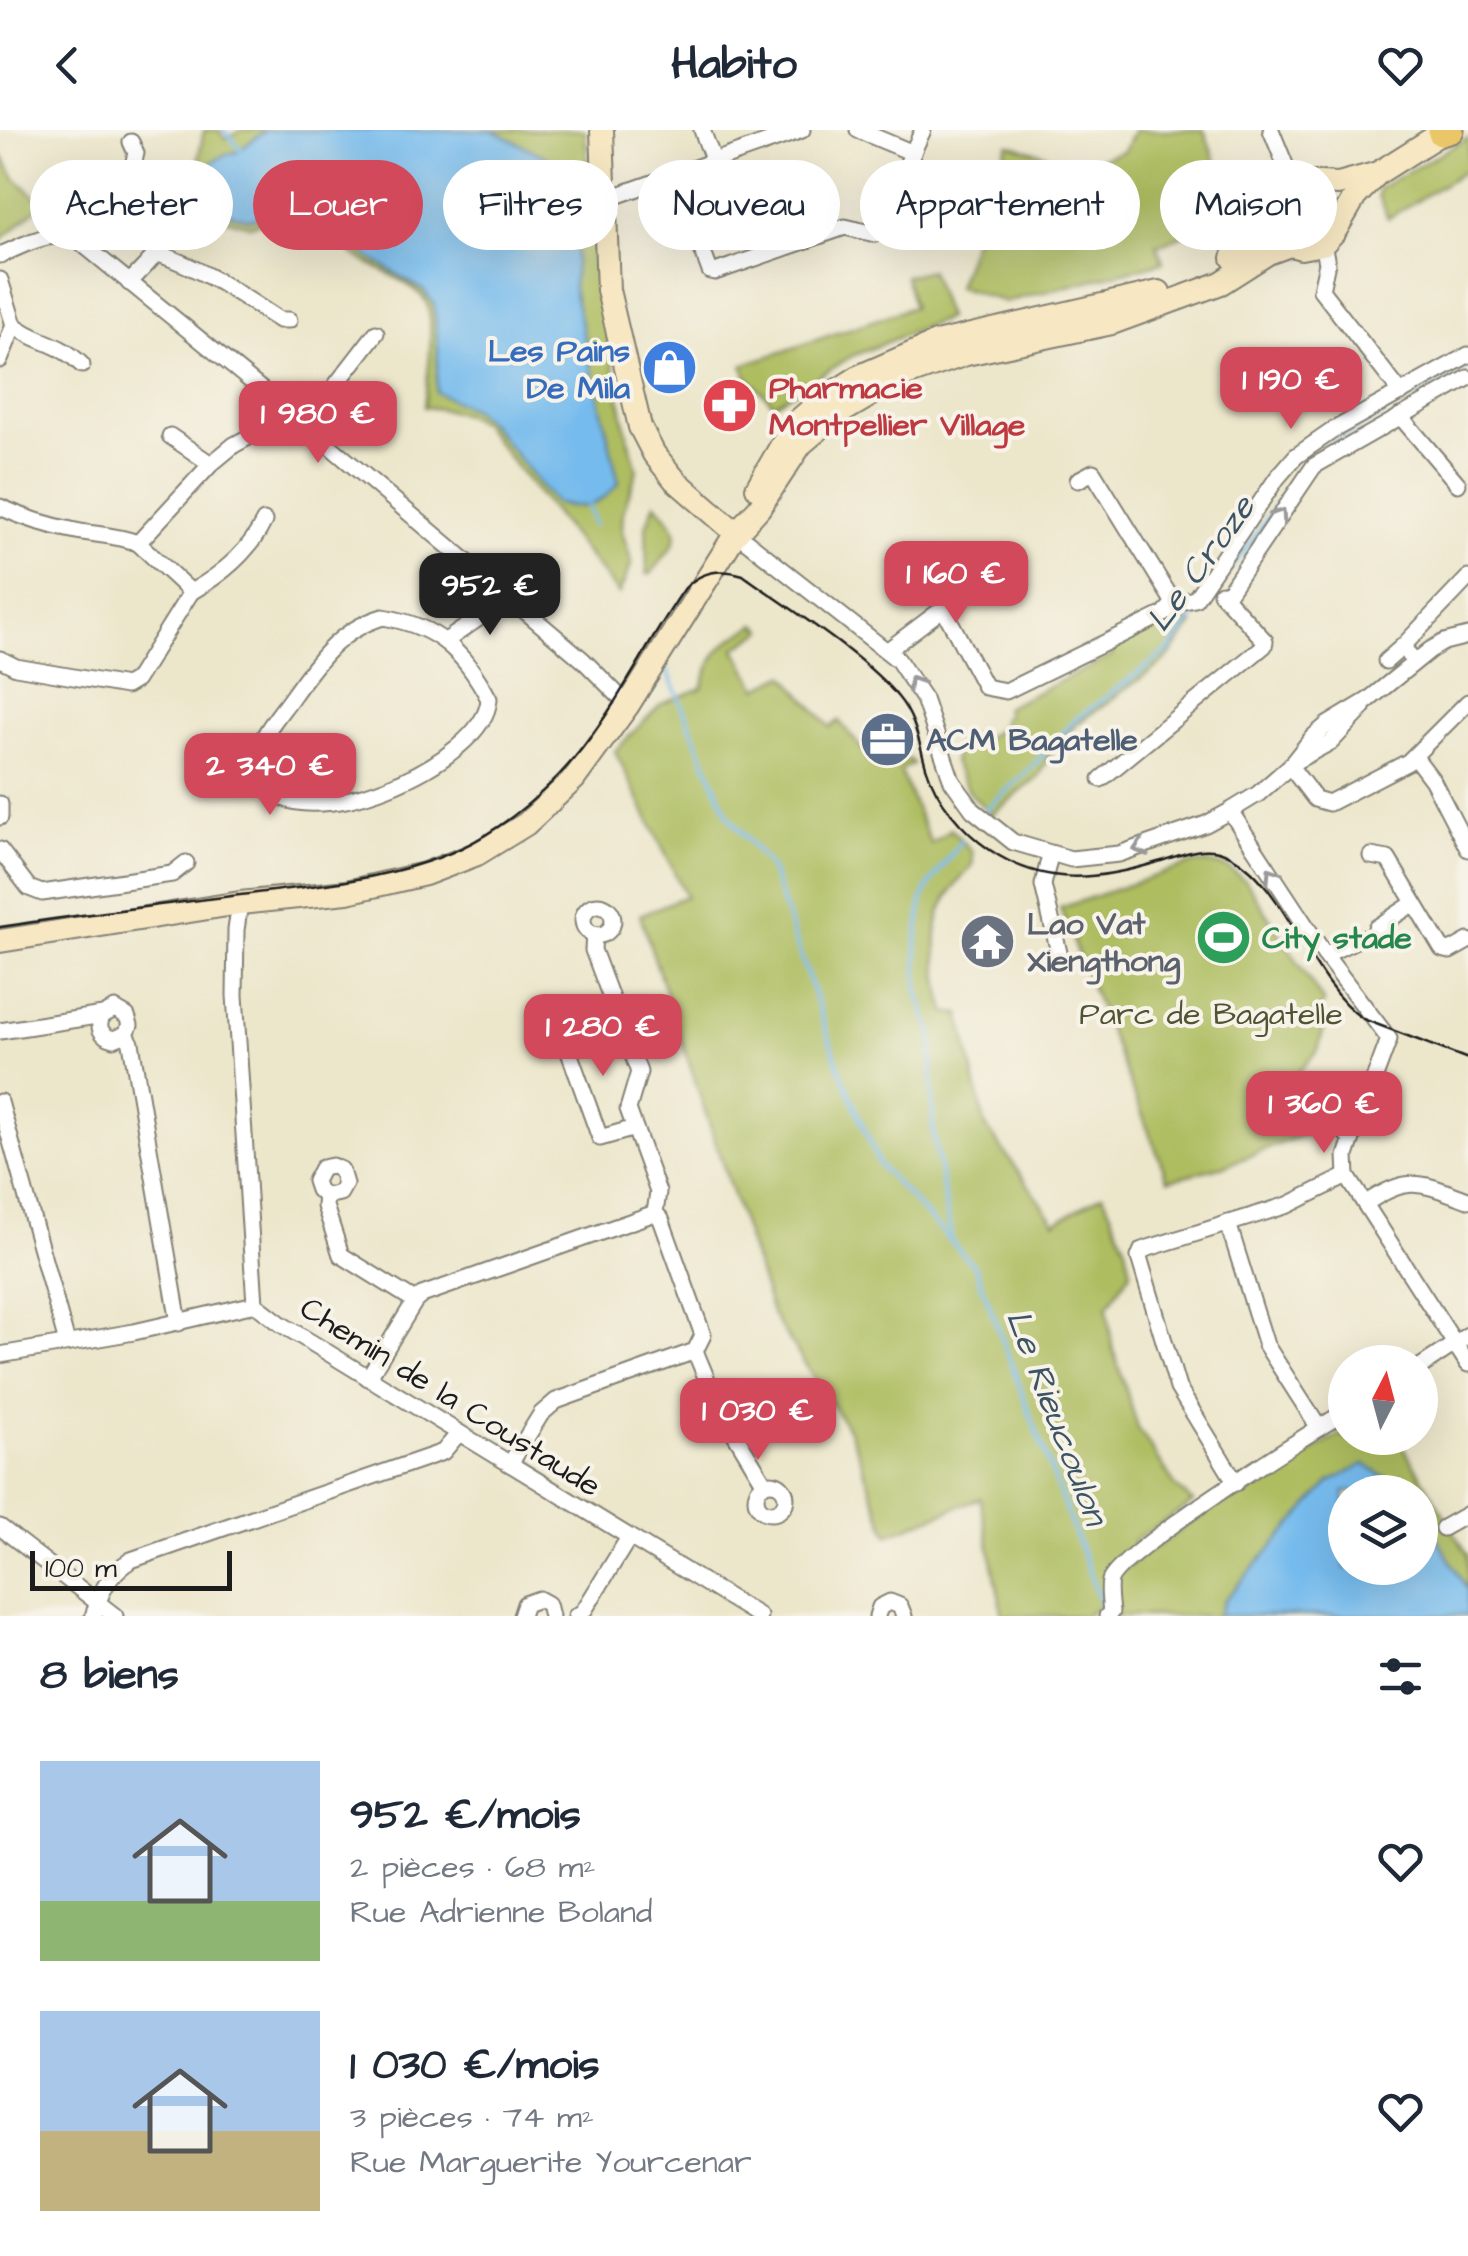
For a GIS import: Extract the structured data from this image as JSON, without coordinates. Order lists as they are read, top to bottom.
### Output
{
  "streets": {
    "street": ["Chemin de la Coustaude"]
  },
  "water": ["Le Croze", "Le Rieucoulon"],
  "parks": ["Parc de Bagatelle"],
  "places": {
    "shop": ["Les Pains De Mila"],
    "pharmacy": ["Pharmacie Montpellier Village"],
    "office": ["ACM Bagatelle"],
    "sports": ["City stade"],
    "temple": ["Lao Vat Xiengthong"]
  },
  "scale_bar": "100 m",
  "north": "top",
  "page": {
    "header": "Habito",
    "chip": [
      "Acheter",
      "Louer",
      "Filtres",
      "Nouveau",
      "Appartement",
      "Maison"
    ],
    "price": [
      "1 190 €",
      "1 980 €",
      "1 160 €",
      "952 €",
      "2 340 €",
      "1 280 €",
      "1 360 €",
      "1 030 €"
    ],
    "scale": "100 m",
    "heading": "8 biens",
    "list": [
      {
        "name": "952 €/mois",
        "note": "2 pièces · 68 m² · Rue Adrienne Boland"
      },
      {
        "name": "1 030 €/mois",
        "note": "3 pièces · 74 m² · Rue Marguerite Yourcenar"
      }
    ]
  }
}
